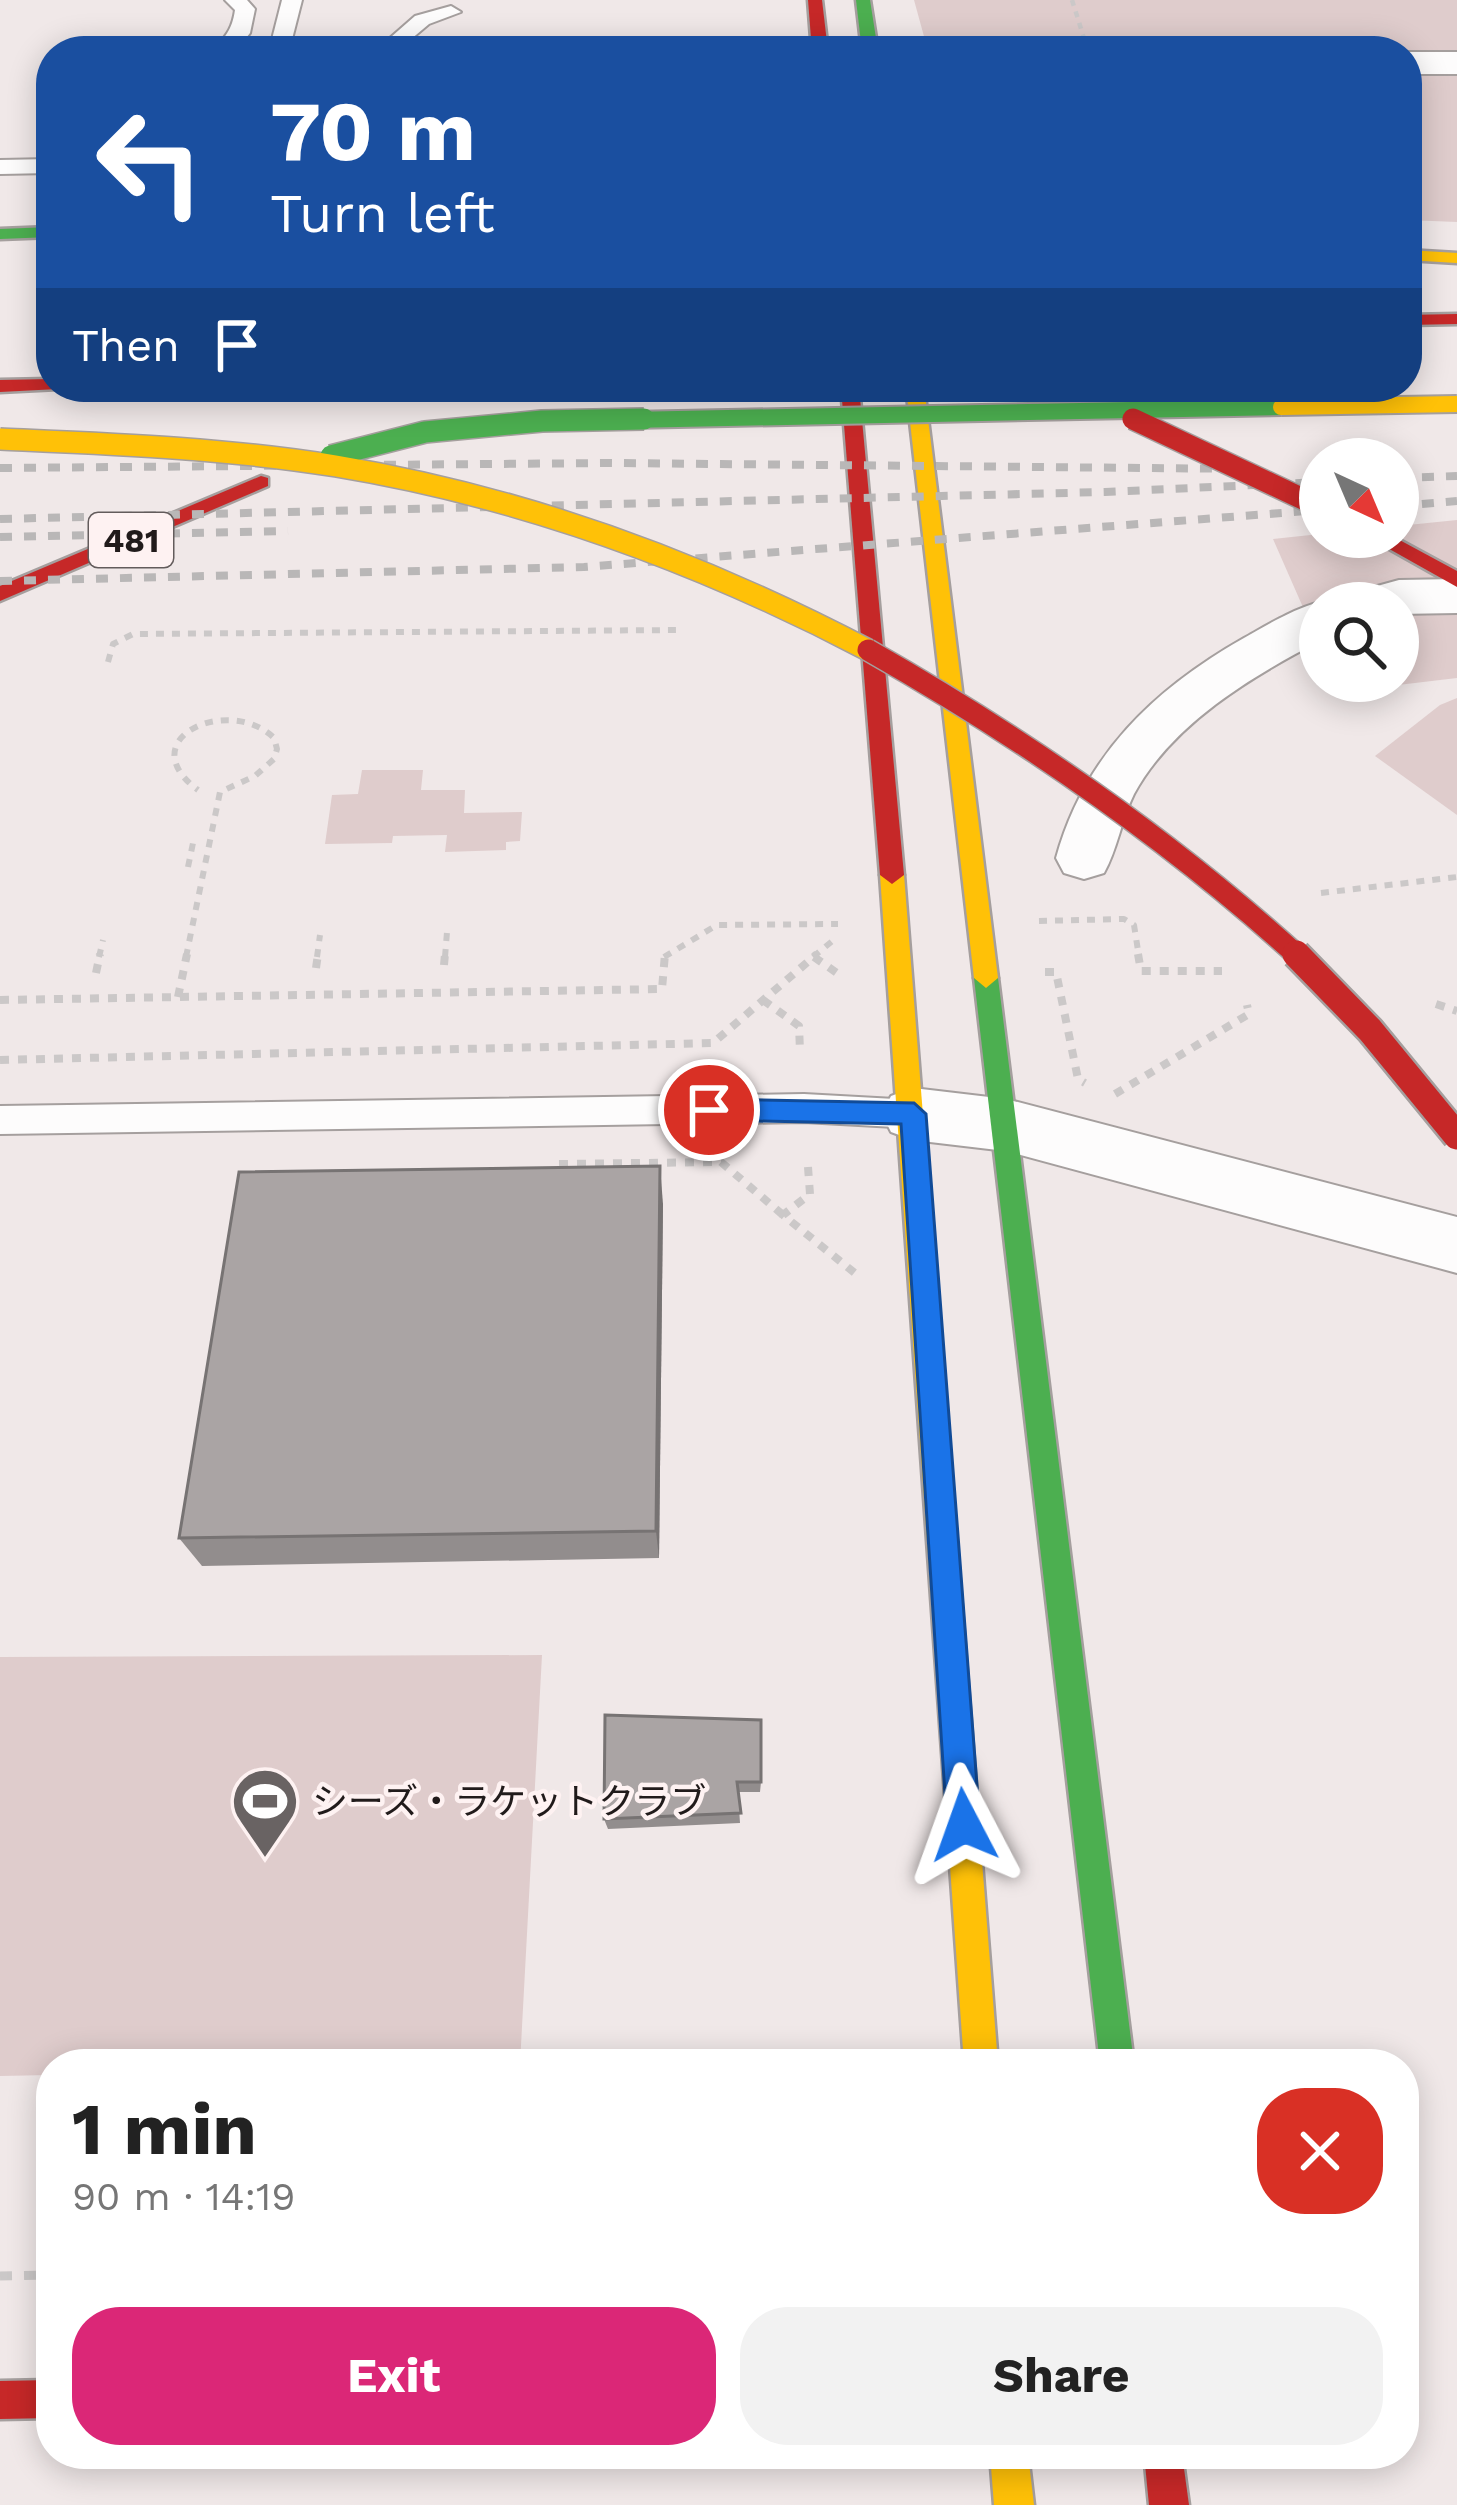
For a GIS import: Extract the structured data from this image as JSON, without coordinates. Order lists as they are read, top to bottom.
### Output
{
  "streets": {
    "main road": ["481"]
  },
  "places": {
    "sports": ["シーズ・ラケットクラブ"]
  },
  "north": "bottom right",
  "page": {
    "turn": ["70 m", "Turn left"],
    "then": "Then",
    "heading": ["1 min", "90 m · 14:19"],
    "buttons": ["Exit", "Share"]
  }
}
